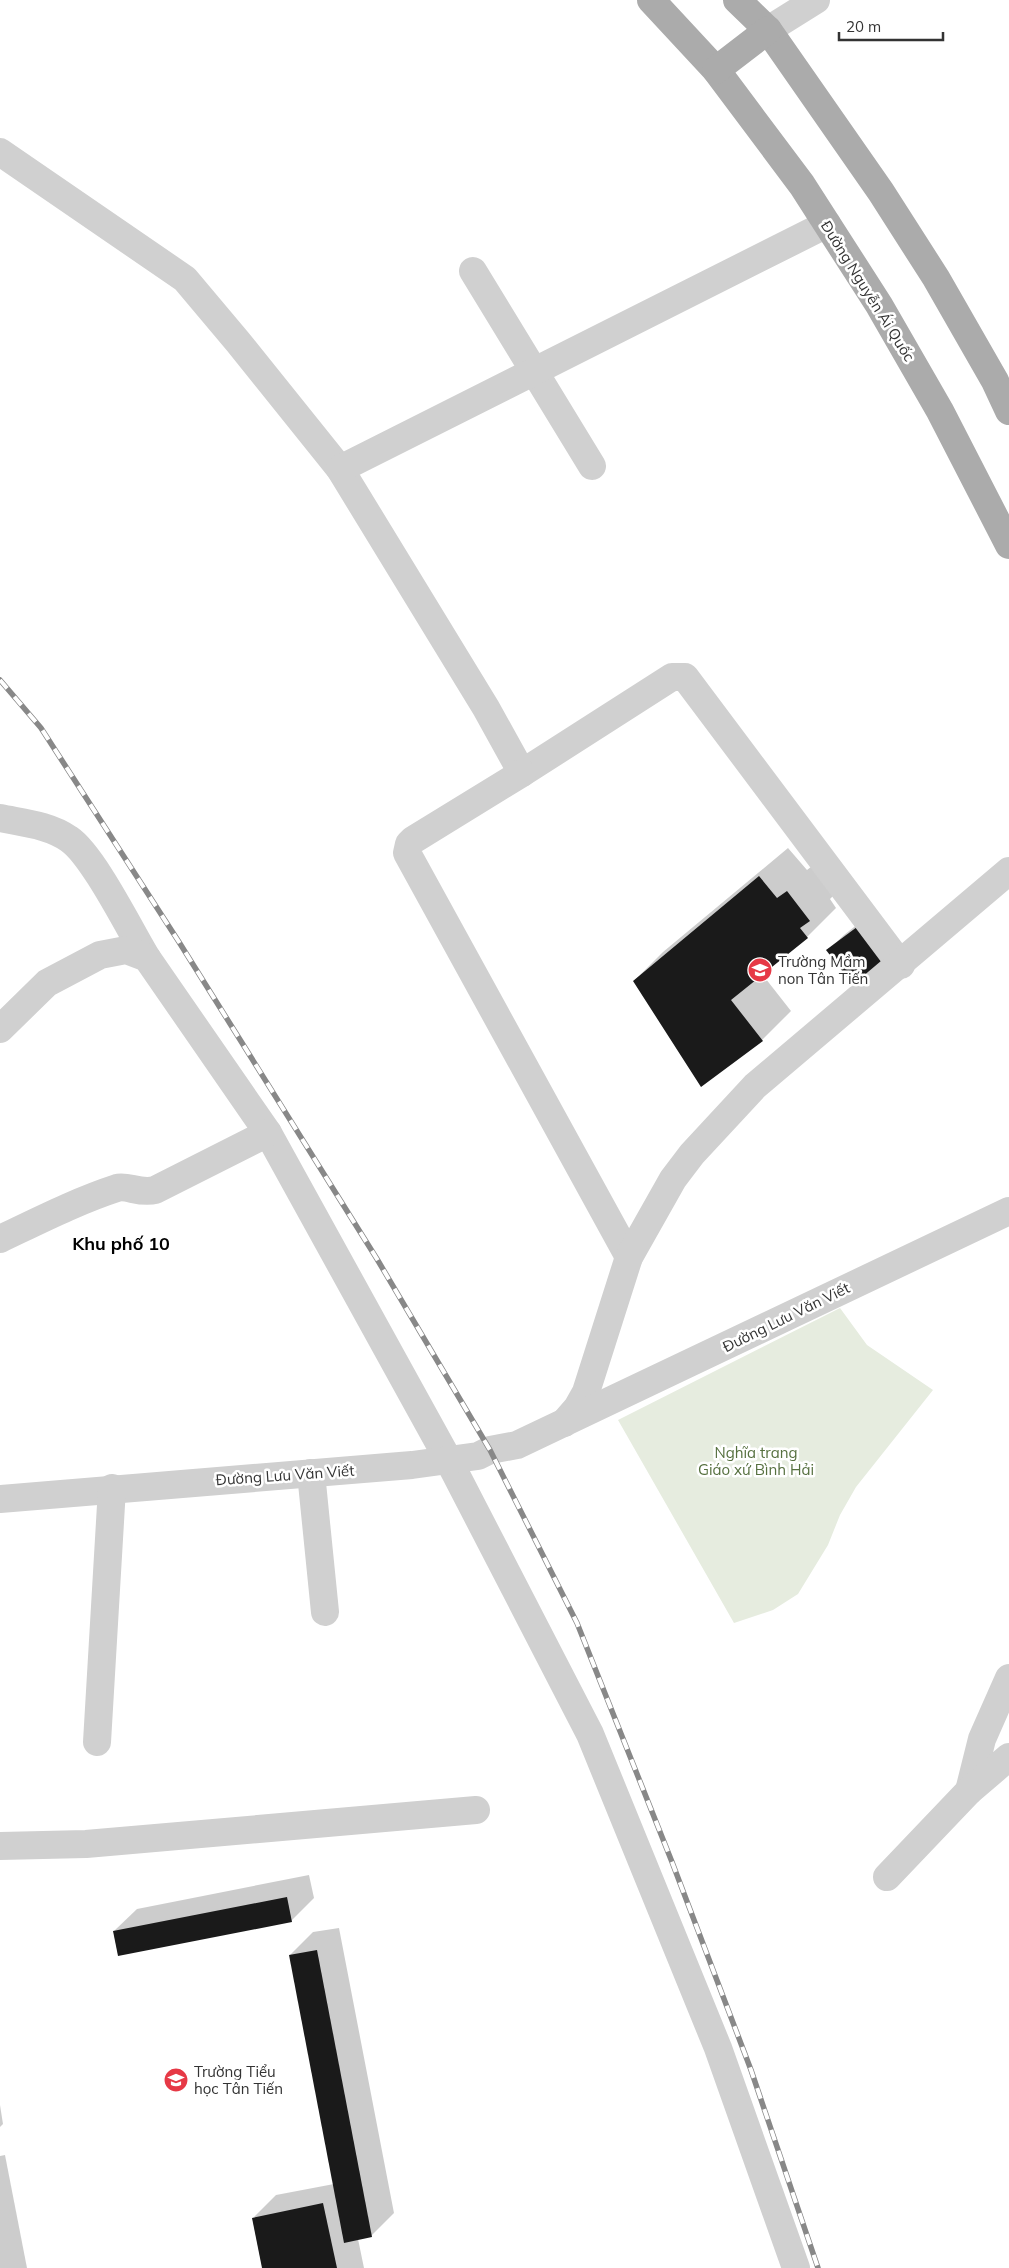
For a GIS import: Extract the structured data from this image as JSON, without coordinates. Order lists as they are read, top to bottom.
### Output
{
  "streets": {
    "main road": ["Đường Nguyễn Ái Quốc"],
    "street": ["Đường Lưu Văn Viết"]
  },
  "districts": ["Khu phố 10"],
  "parks": ["Nghĩa trang Giáo xứ Bình Hải"],
  "places": {
    "school or university": ["Trường Mầm non Tân Tiến", "Trường Tiểu học Tân Tiến"]
  },
  "scale_bar": "20 m"
}
